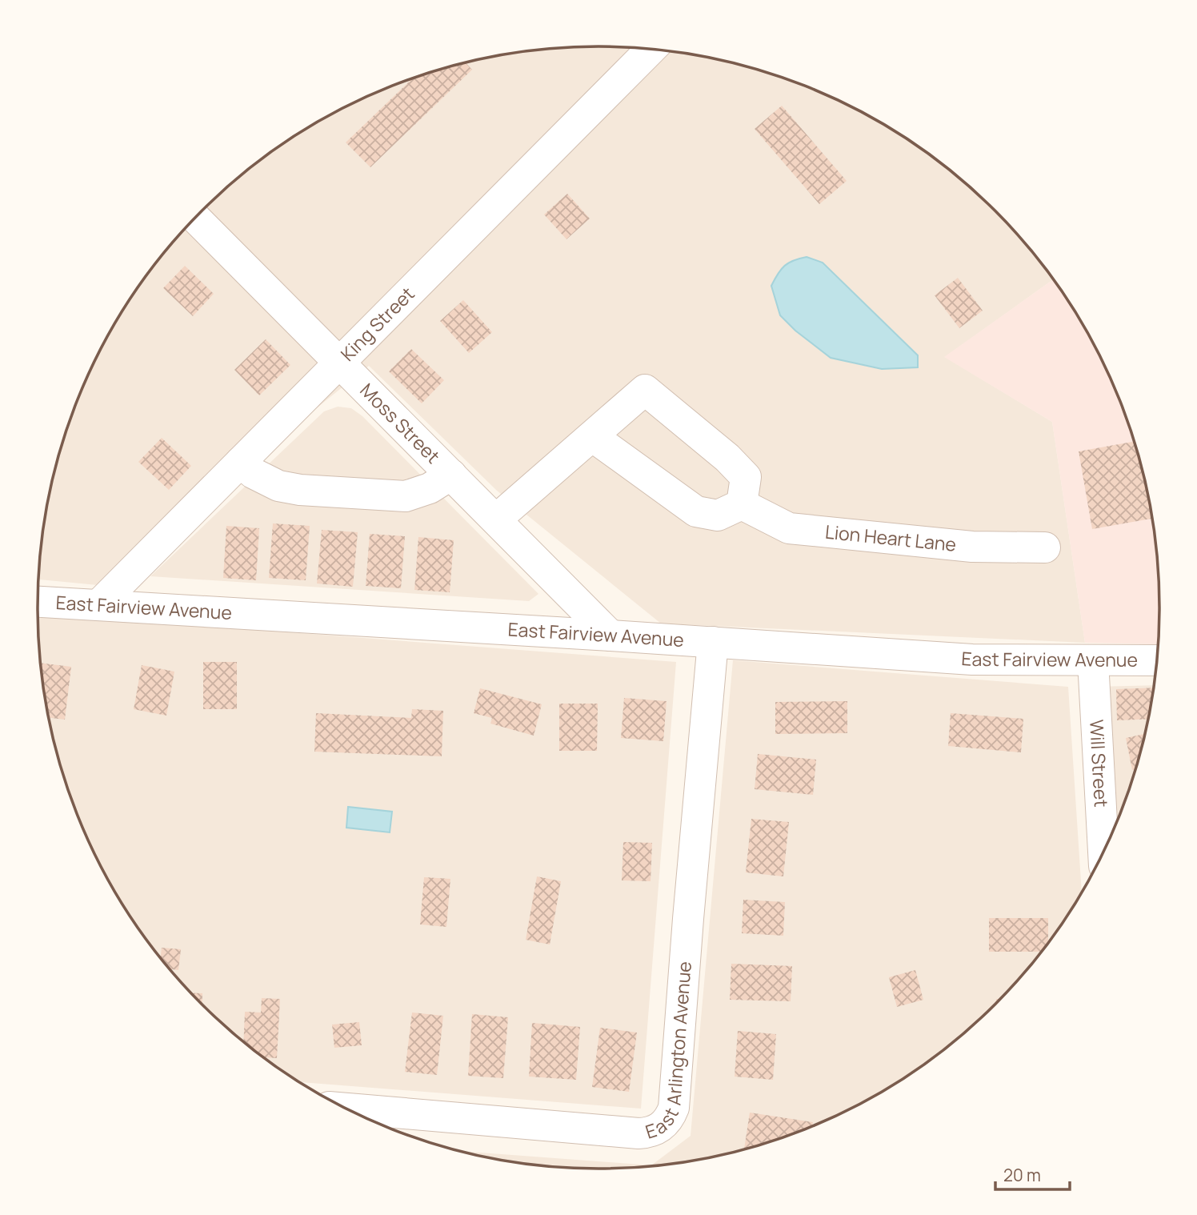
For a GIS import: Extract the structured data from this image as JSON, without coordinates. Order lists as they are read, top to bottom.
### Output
{
  "streets": {
    "street": [
      "King Street",
      "Moss Street",
      "Lion Heart Lane",
      "East Fairview Avenue",
      "Will Street",
      "East Arlington Avenue"
    ]
  },
  "crossings": [
    ["King Street", "Moss Street"],
    ["King Street", "East Fairview Avenue"],
    ["Moss Street", "East Fairview Avenue"],
    ["East Fairview Avenue", "Will Street"],
    ["East Fairview Avenue", "East Arlington Avenue"]
  ],
  "scale_bar": "20 m"
}
